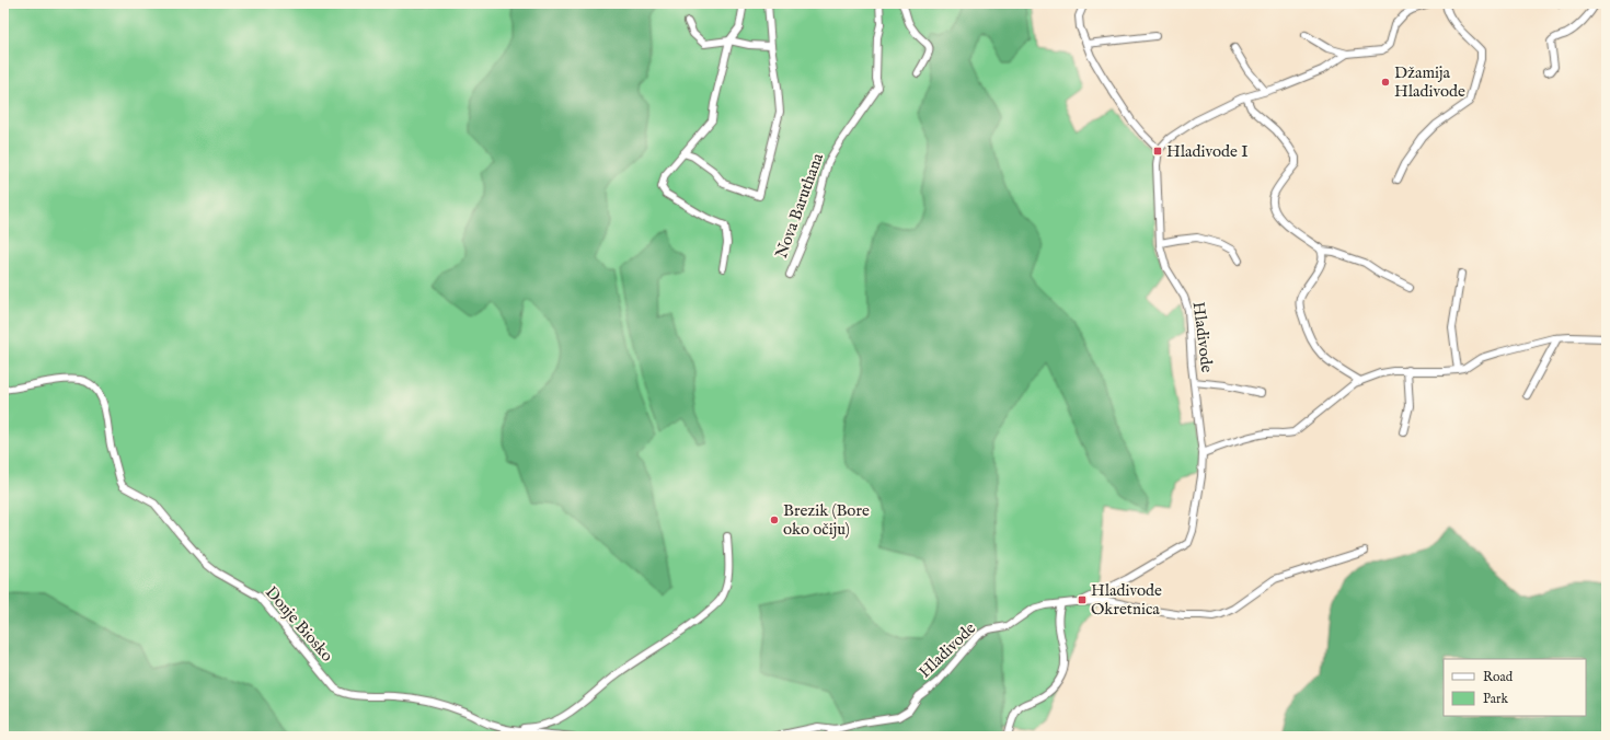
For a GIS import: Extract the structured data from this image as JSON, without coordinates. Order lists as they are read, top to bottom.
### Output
{
  "streets": {
    "street": ["Nova Baruthana", "Hladivode", "Donje Biosko"]
  },
  "places": {
    "other": ["Džamija Hladivode", "Brezik (Bore oko očiju)"],
    "transit": ["Hladivode I", "Hladivode Okretnica"]
  },
  "legend": ["Road", "Park"]
}
